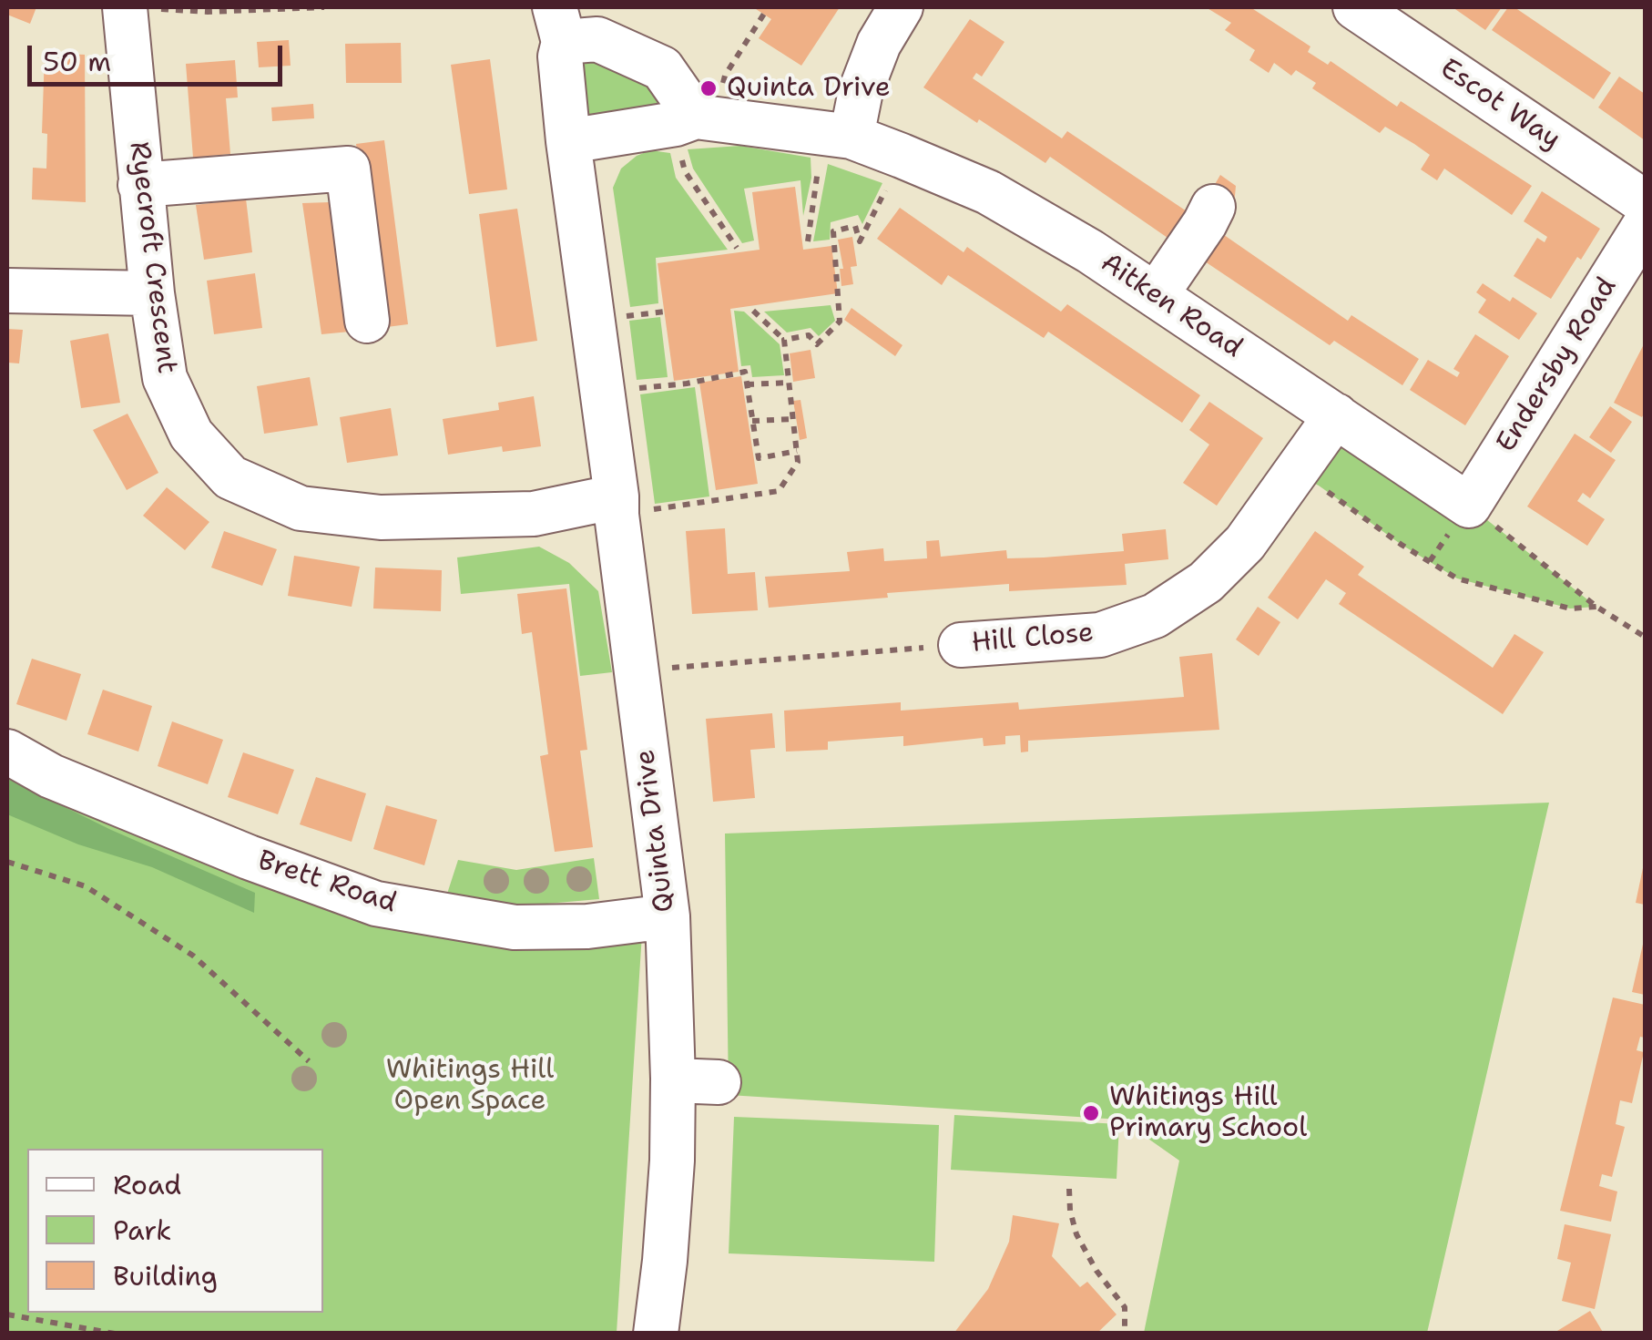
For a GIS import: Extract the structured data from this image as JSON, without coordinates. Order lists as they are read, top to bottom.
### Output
{
  "streets": {
    "street": [
      "Escot Way",
      "Ryecroft Crescent",
      "Aitken Road",
      "Endersby Road",
      "Hill Close",
      "Quinta Drive",
      "Brett Road"
    ]
  },
  "crossings": [
    ["Ryecroft Crescent", "Quinta Drive"],
    ["Aitken Road", "Endersby Road"],
    ["Aitken Road", "Hill Close"],
    ["Aitken Road", "Quinta Drive"],
    ["Hill Close", "Quinta Drive"],
    ["Quinta Drive", "Brett Road"]
  ],
  "parks": ["Whitings Hill Open Space"],
  "places": ["Quinta Drive", "Whitings Hill Primary School"],
  "legend": ["Road", "Park", "Building"],
  "scale_bar": "50 m"
}
